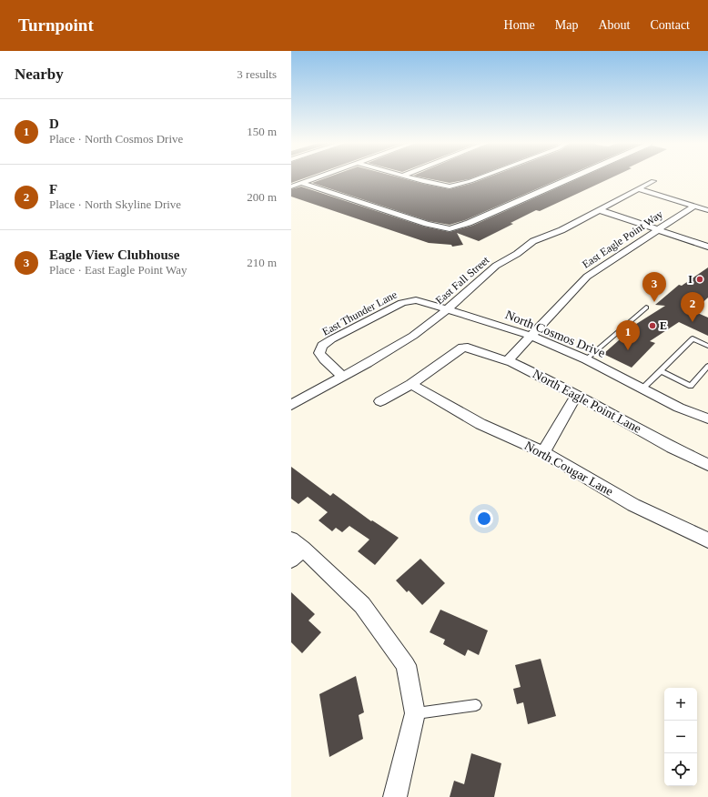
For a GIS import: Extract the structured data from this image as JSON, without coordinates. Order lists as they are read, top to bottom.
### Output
{
  "streets": {
    "street": [
      "East Eagle Point Way",
      "East Fall Street",
      "East Thunder Lane",
      "North Cosmos Drive",
      "North Eagle Point Lane",
      "North Cougar Lane"
    ]
  },
  "crossings": [
    ["East Eagle Point Way", "North Cosmos Drive"],
    ["East Eagle Point Way", "North Eagle Point Lane"],
    ["East Fall Street", "East Thunder Lane"],
    ["East Fall Street", "North Cosmos Drive"],
    ["East Thunder Lane", "North Cosmos Drive"],
    ["North Eagle Point Lane", "North Cougar Lane"]
  ],
  "places": ["I", "E"],
  "page": {
    "header": "Turnpoint",
    "nav": [
      "Home",
      "Map",
      "About",
      "Contact"
    ],
    "heading": ["Nearby", "3 results"],
    "list": [
      {
        "mark": "1",
        "name": "D",
        "note": "Place · North Cosmos Drive",
        "value": "150 m"
      },
      {
        "mark": "2",
        "name": "F",
        "note": "Place · North Skyline Drive",
        "value": "200 m"
      },
      {
        "mark": "3",
        "name": "Eagle View Clubhouse",
        "note": "Place · East Eagle Point Way",
        "value": "210 m"
      }
    ],
    "pins": ["3", "2", "1"],
    "map_buttons": ["+", "−"]
  }
}
